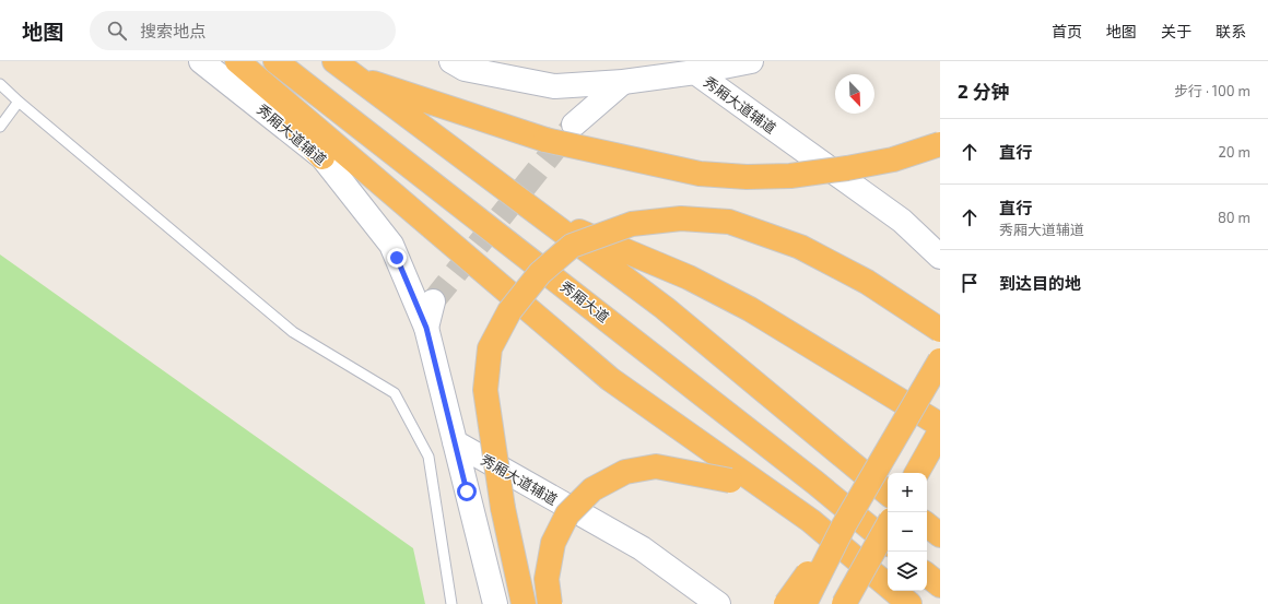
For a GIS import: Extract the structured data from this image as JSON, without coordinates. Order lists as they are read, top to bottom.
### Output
{
  "streets": {
    "highway": ["秀厢大道"],
    "main road": ["秀厢大道辅道"]
  },
  "north": "bottom right",
  "page": {
    "header": "地图",
    "search": "搜索地点",
    "nav": [
      "首页",
      "地图",
      "关于",
      "联系"
    ],
    "heading": ["2 分钟", "步行 · 100 m"],
    "list": [
      ["直行", "20 m"],
      ["直行", "秀厢大道辅道", "80 m"],
      "到达目的地"
    ],
    "map_buttons": ["+", "−"]
  }
}
